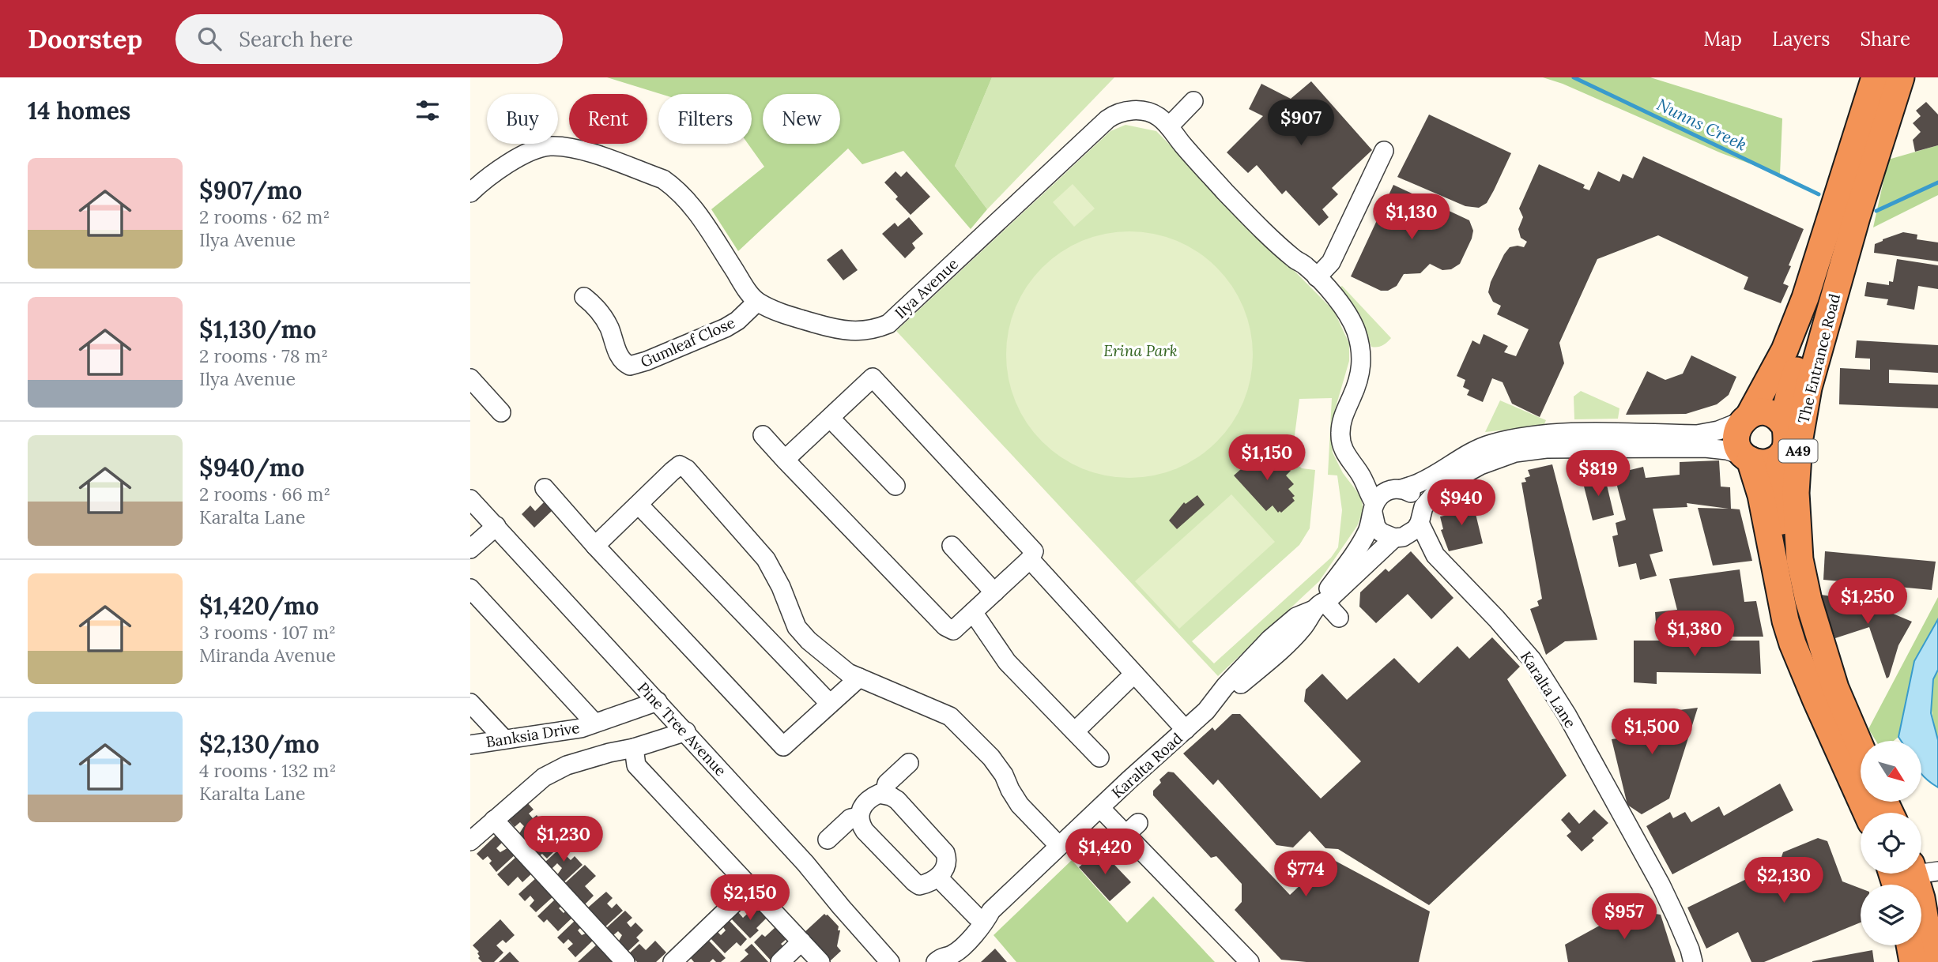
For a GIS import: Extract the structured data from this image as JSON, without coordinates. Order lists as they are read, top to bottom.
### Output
{
  "streets": {
    "highway": ["The Entrance Road", "A49"],
    "street": [
      "Ilya Avenue",
      "Gumleaf Close",
      "Karalta Lane",
      "Pine Tree Avenue",
      "Banksia Drive",
      "Karalta Road"
    ]
  },
  "crossings": [
    ["Ilya Avenue", "Gumleaf Close"],
    ["Ilya Avenue", "Karalta Lane"],
    ["Ilya Avenue", "Karalta Road"],
    ["The Entrance Road", "A49"],
    ["The Entrance Road", "Karalta Road"],
    ["A49", "Karalta Road"],
    ["Karalta Lane", "Karalta Road"],
    ["Pine Tree Avenue", "Banksia Drive"]
  ],
  "water": ["Nunns Creek"],
  "parks": ["Erina Park"],
  "north": "bottom right",
  "page": {
    "header": "Doorstep",
    "search": "Search here",
    "nav": ["Map", "Layers", "Share"],
    "heading": "14 homes",
    "chip": [
      "Buy",
      "Rent",
      "Filters",
      "New"
    ],
    "price": [
      "$907",
      "$1,130",
      "$1,150",
      "$819",
      "$940",
      "$1,250",
      "$1,380",
      "$1,500",
      "$1,230",
      "$1,420",
      "$774",
      "$2,130",
      "$2,150",
      "$957"
    ],
    "list": [
      {
        "name": "$907/mo",
        "note": "2 rooms · 62 m² · Ilya Avenue"
      },
      {
        "name": "$1,130/mo",
        "note": "2 rooms · 78 m² · Ilya Avenue"
      },
      {
        "name": "$940/mo",
        "note": "2 rooms · 66 m² · Karalta Lane"
      },
      {
        "name": "$1,420/mo",
        "note": "3 rooms · 107 m² · Miranda Avenue"
      },
      {
        "name": "$2,130/mo",
        "note": "4 rooms · 132 m² · Karalta Lane"
      }
    ]
  }
}
